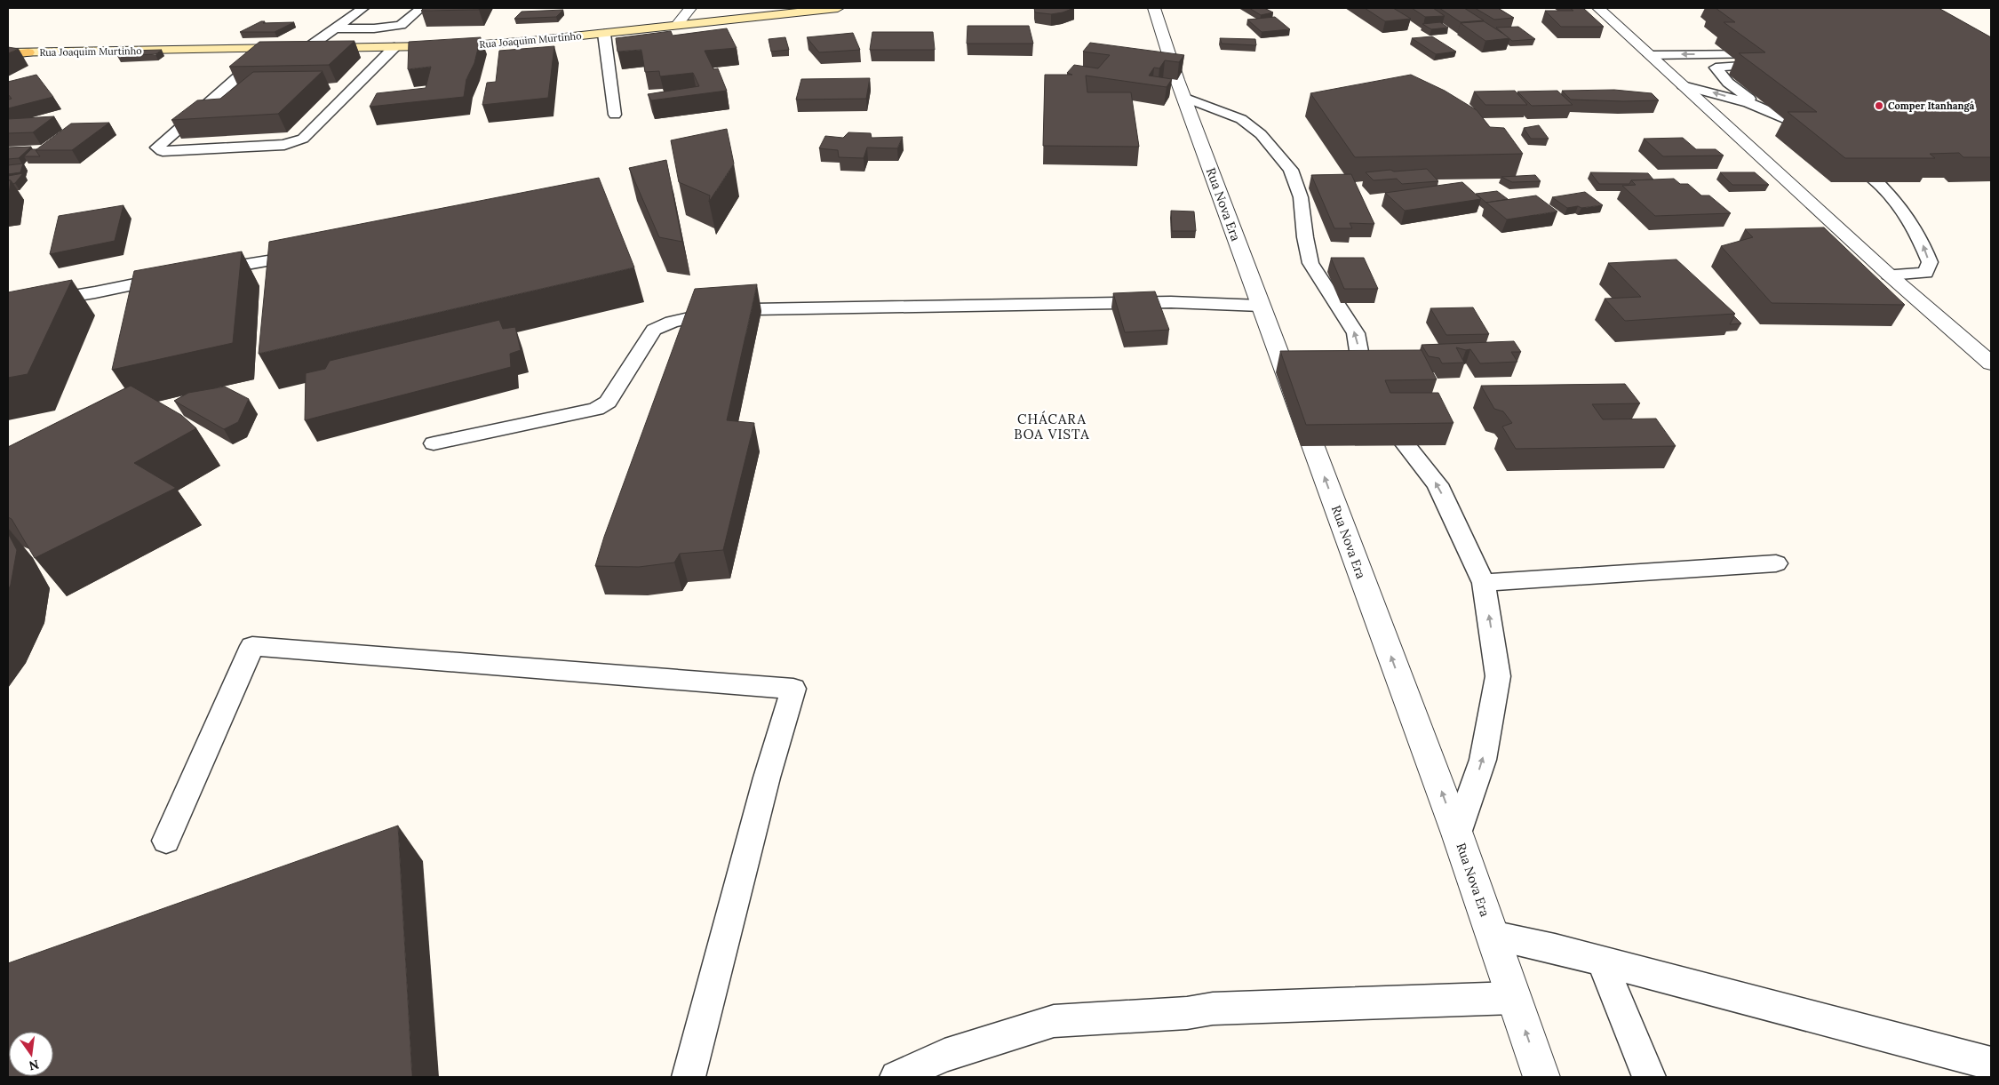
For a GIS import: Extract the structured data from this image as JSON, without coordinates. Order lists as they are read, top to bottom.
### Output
{
  "streets": {
    "main road": ["Rua Joaquim Murtinho"],
    "street": ["Rua Nova Era"]
  },
  "one_way": ["Rua Nova Era"],
  "districts": ["CHÁCARA BOA VISTA"],
  "places": ["Comper Itanhangá"],
  "north": "bottom"
}
